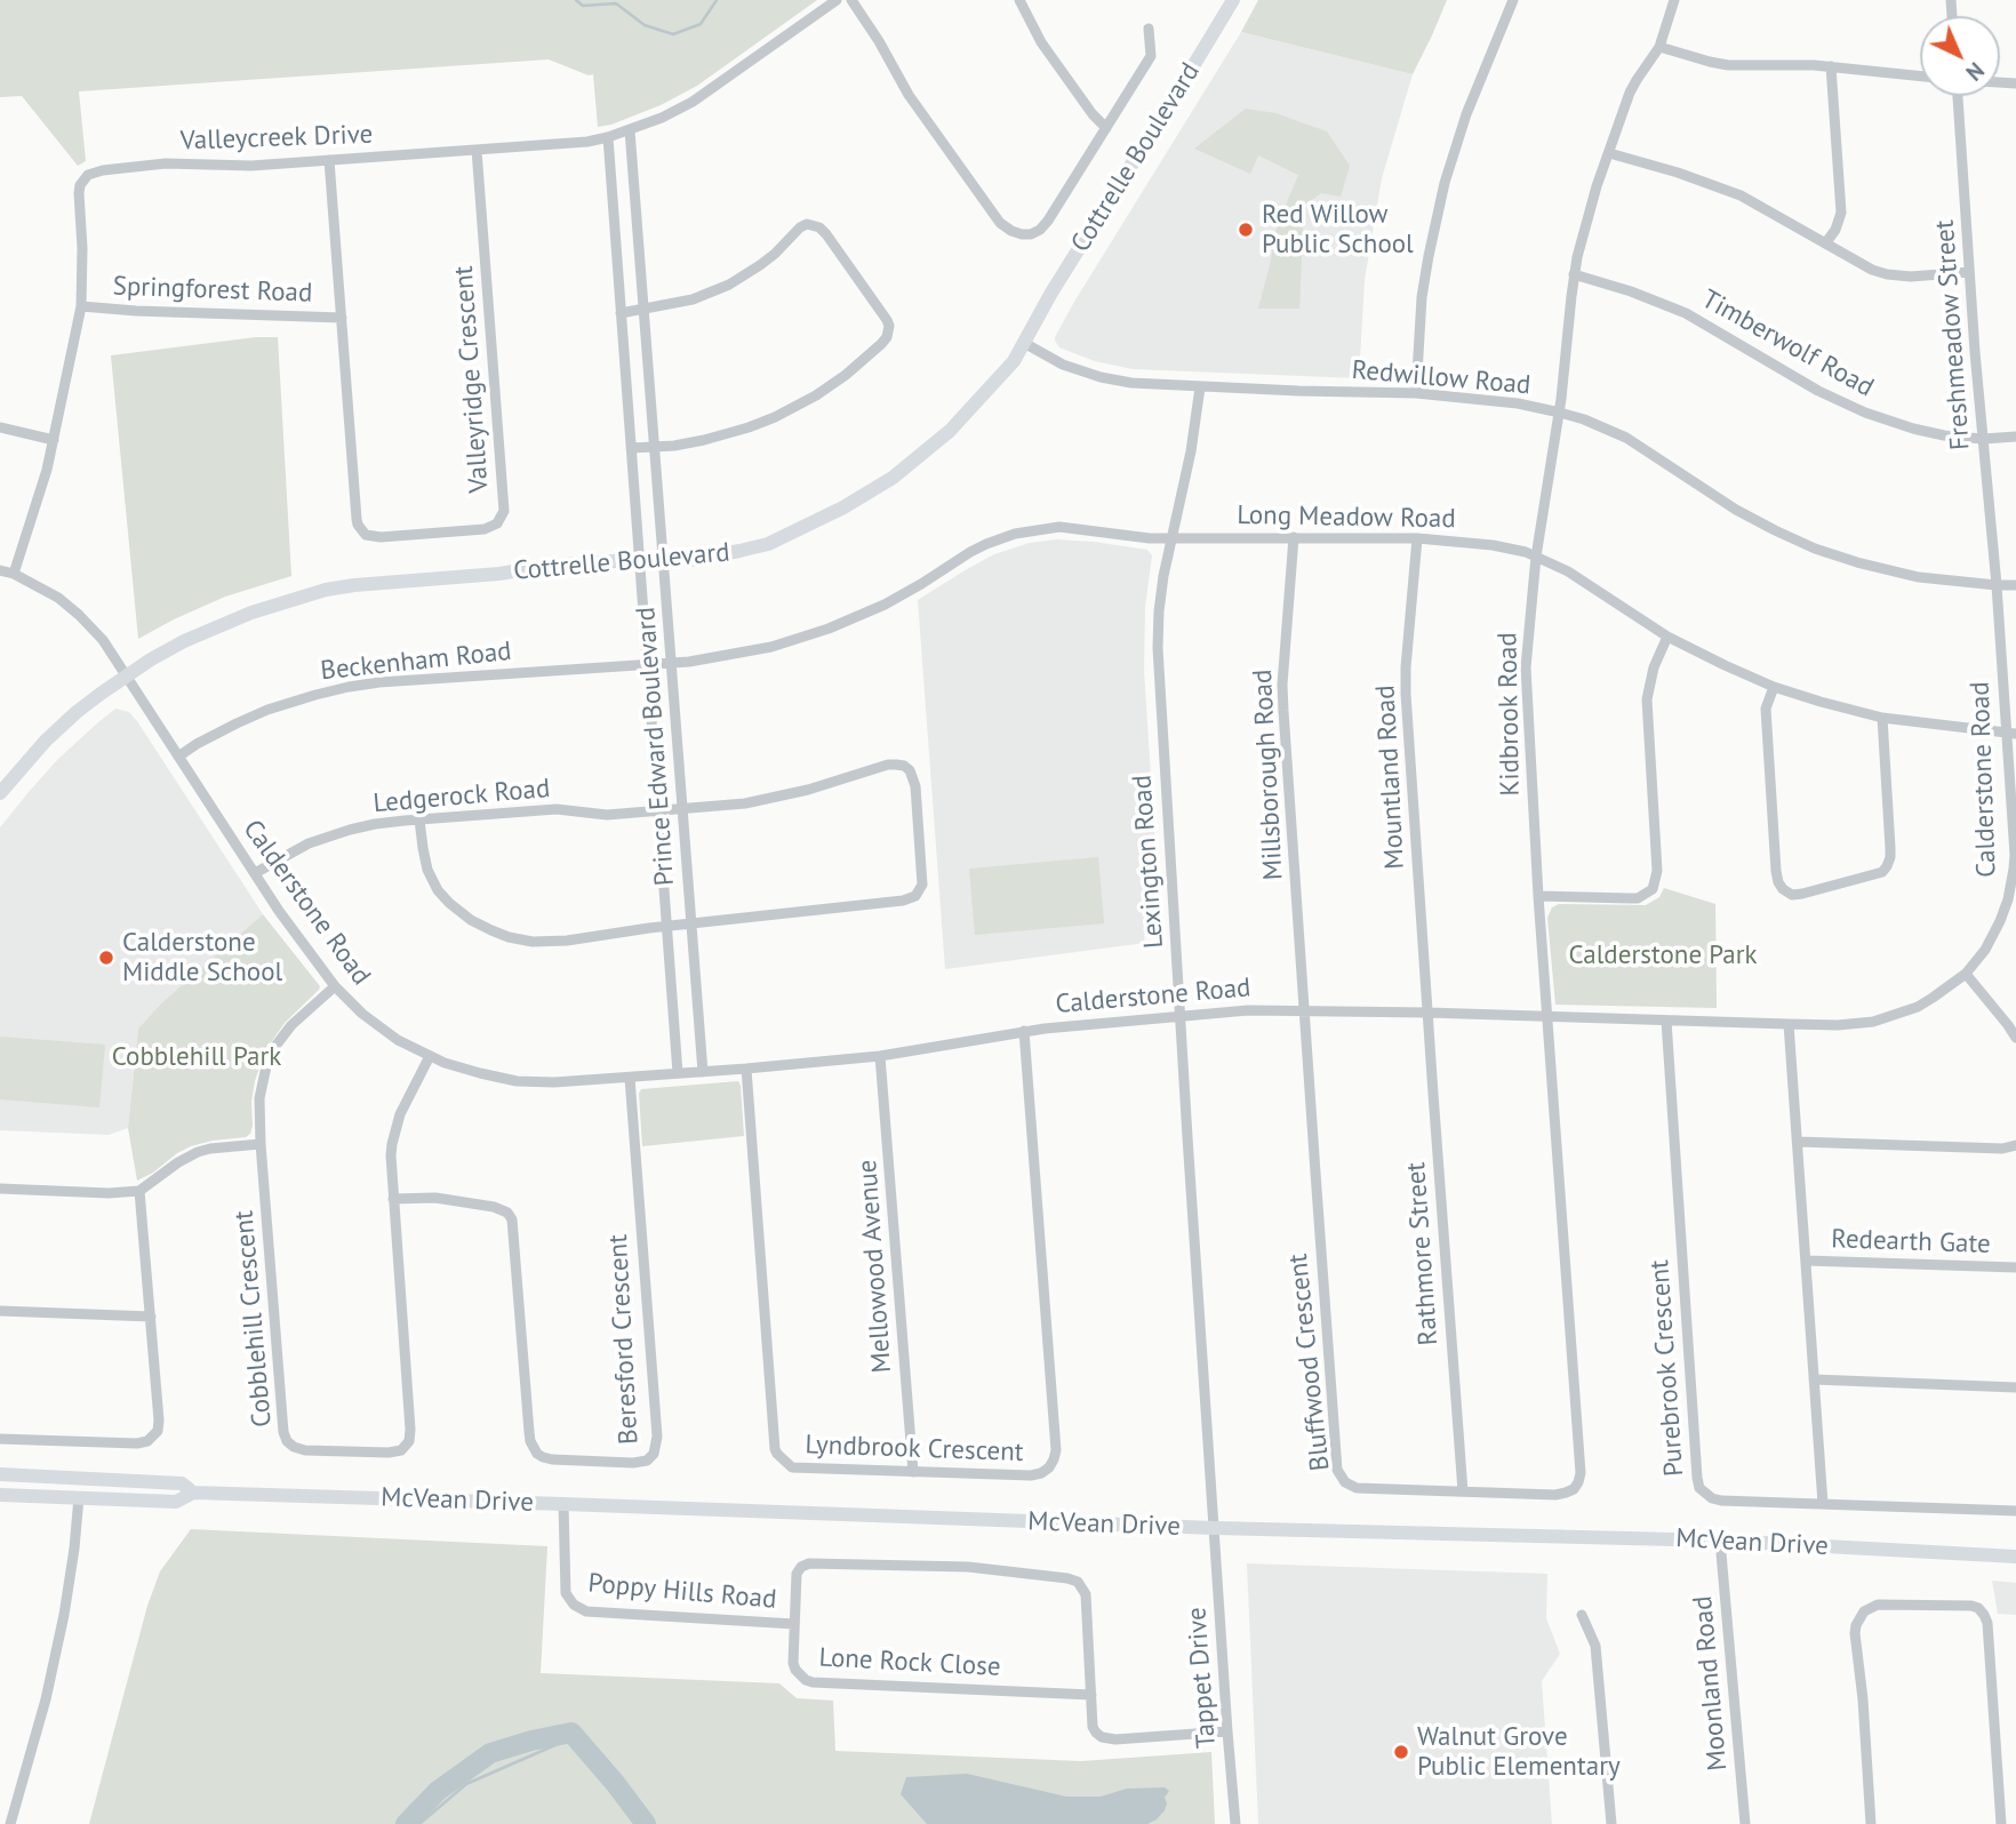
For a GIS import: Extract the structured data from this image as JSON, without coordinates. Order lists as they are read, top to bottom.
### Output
{
  "streets": {
    "main road": ["Cottrelle Boulevard", "McVean Drive"],
    "street": [
      "Valleycreek Drive",
      "Springforest Road",
      "Freshmeadow Street",
      "Timberwolf Road",
      "Redwillow Road",
      "Valleyridge Crescent",
      "Long Meadow Road",
      "Beckenham Road",
      "Kidbrook Road",
      "Prince Edward Boulevard",
      "Millsborough Road",
      "Mountland Road",
      "Calderstone Road",
      "Ledgerock Road",
      "Lexington Road",
      "Redearth Gate",
      "Rathmore Street",
      "Mellowood Avenue",
      "Cobblehill Crescent",
      "Beresford Crescent",
      "Bluffwood Crescent",
      "Purebrook Crescent",
      "Lyndbrook Crescent",
      "Poppy Hills Road",
      "Lone Rock Close",
      "Tappet Drive",
      "Moonland Road"
    ]
  },
  "crossings": [
    ["Valleycreek Drive", "Springforest Road"],
    ["Valleycreek Drive", "Valleyridge Crescent"],
    ["Valleycreek Drive", "Prince Edward Boulevard"],
    ["Valleycreek Drive", "Calderstone Road"],
    ["Cottrelle Boulevard", "Redwillow Road"],
    ["Cottrelle Boulevard", "Prince Edward Boulevard"],
    ["Cottrelle Boulevard", "Calderstone Road"],
    ["Springforest Road", "Valleyridge Crescent"],
    ["Freshmeadow Street", "Timberwolf Road"],
    ["Freshmeadow Street", "Redwillow Road"],
    ["Freshmeadow Street", "Calderstone Road"],
    ["Timberwolf Road", "Kidbrook Road"],
    ["Redwillow Road", "Kidbrook Road"],
    ["Redwillow Road", "Calderstone Road"],
    ["Redwillow Road", "Lexington Road"],
    ["Long Meadow Road", "Beckenham Road"],
    ["Long Meadow Road", "Kidbrook Road"],
    ["Long Meadow Road", "Prince Edward Boulevard"],
    ["Long Meadow Road", "Millsborough Road"],
    ["Long Meadow Road", "Mountland Road"],
    ["Long Meadow Road", "Calderstone Road"],
    ["Long Meadow Road", "Lexington Road"],
    ["Beckenham Road", "Prince Edward Boulevard"],
    ["Beckenham Road", "Calderstone Road"],
    ["Kidbrook Road", "Calderstone Road"],
    ["Kidbrook Road", "Bluffwood Crescent"],
    ["Prince Edward Boulevard", "Calderstone Road"],
    ["Prince Edward Boulevard", "Ledgerock Road"],
    ["Millsborough Road", "Calderstone Road"],
    ["Millsborough Road", "Bluffwood Crescent"],
    ["Mountland Road", "Calderstone Road"],
    ["Mountland Road", "Rathmore Street"],
    ["Calderstone Road", "Ledgerock Road"],
    ["Calderstone Road", "Lexington Road"],
    ["Calderstone Road", "Rathmore Street"],
    ["Calderstone Road", "Mellowood Avenue"],
    ["Calderstone Road", "Cobblehill Crescent"],
    ["Calderstone Road", "Beresford Crescent"],
    ["Calderstone Road", "Bluffwood Crescent"],
    ["Calderstone Road", "Purebrook Crescent"],
    ["Calderstone Road", "Lyndbrook Crescent"],
    ["Lexington Road", "McVean Drive"],
    ["Lexington Road", "Tappet Drive"],
    ["Rathmore Street", "Bluffwood Crescent"],
    ["Mellowood Avenue", "Lyndbrook Crescent"],
    ["Cobblehill Crescent", "Beresford Crescent"],
    ["McVean Drive", "Poppy Hills Road"],
    ["McVean Drive", "Tappet Drive"],
    ["McVean Drive", "Moonland Road"],
    ["Poppy Hills Road", "Lone Rock Close"],
    ["Lone Rock Close", "Tappet Drive"]
  ],
  "parks": ["Calderstone Park", "Cobblehill Park"],
  "places": ["Red Willow Public School", "Calderstone Middle School", "Walnut Grove Public Elementary"],
  "north": "bottom right"
}
